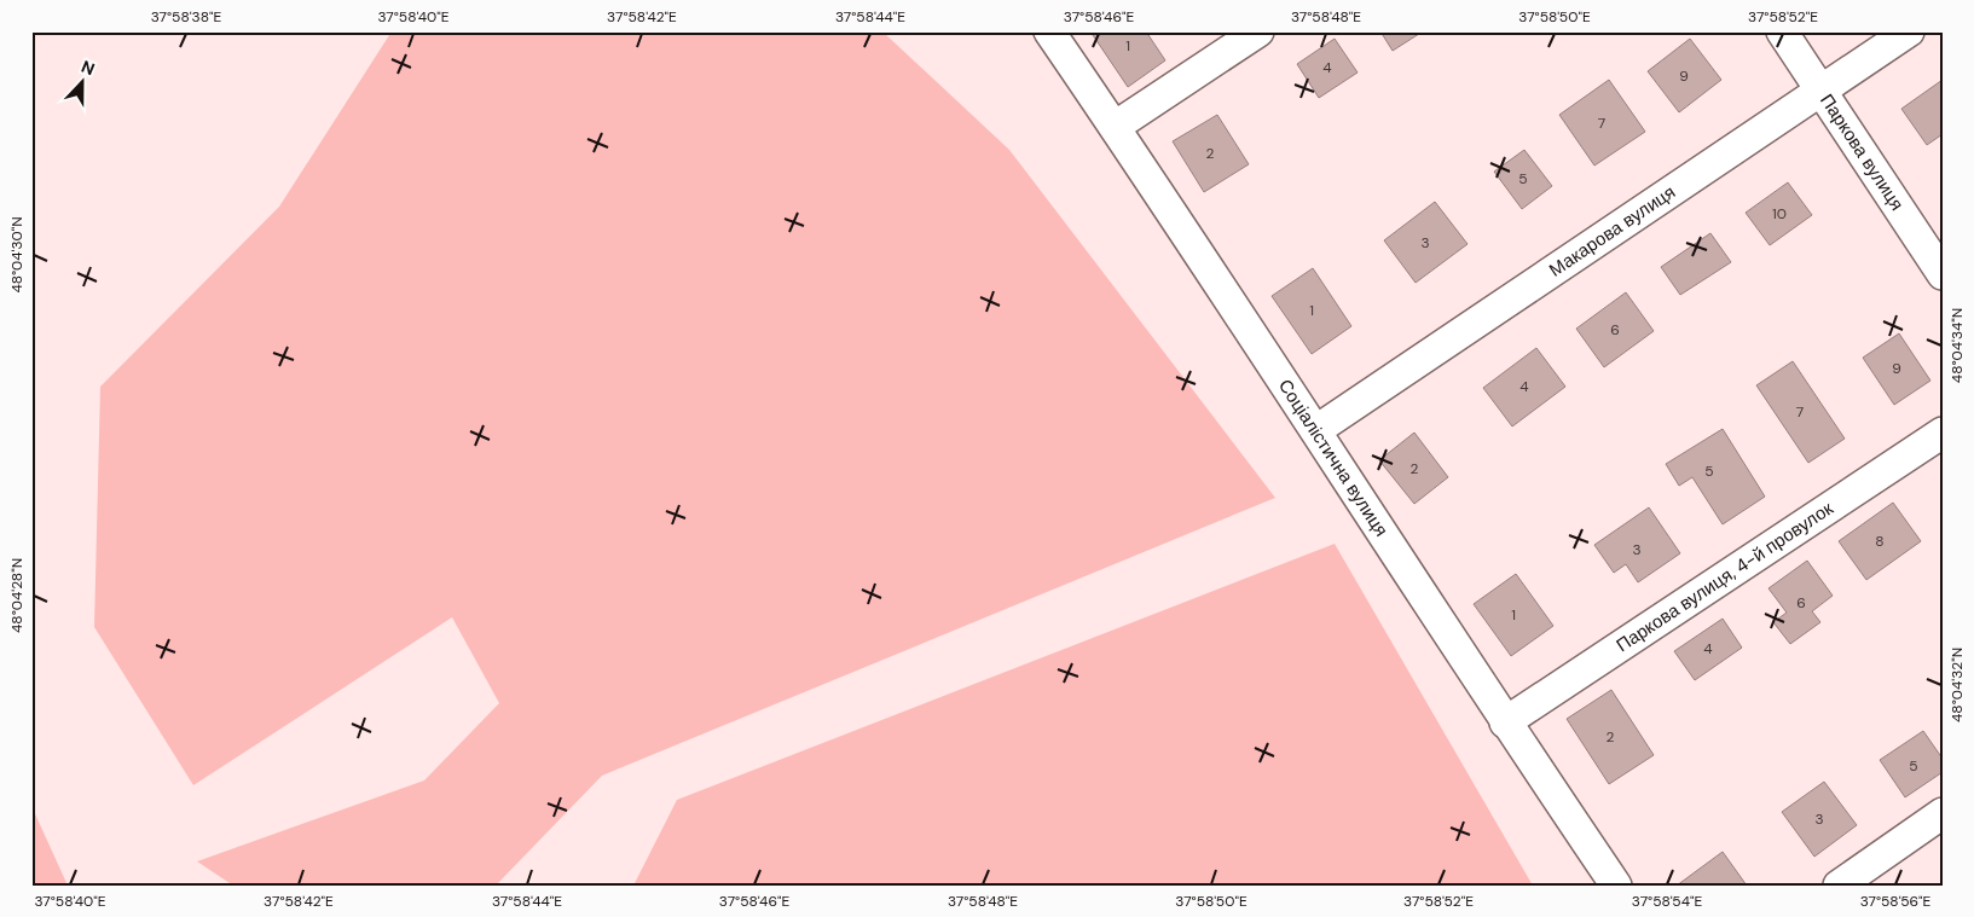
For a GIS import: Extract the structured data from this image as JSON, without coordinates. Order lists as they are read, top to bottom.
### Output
{
  "streets": {
    "street": [
      "Паркова вулиця",
      "Макарова вулиця",
      "Соціалістична вулиця",
      "Паркова вулиця, 4-й провулок"
    ]
  },
  "crossings": [
    ["Паркова вулиця", "Макарова вулиця"],
    ["Макарова вулиця", "Соціалістична вулиця"],
    ["Соціалістична вулиця", "Паркова вулиця, 4-й провулок"]
  ],
  "house_numbers": [
    "1",
    "4",
    "9",
    "7",
    "2",
    "5",
    "10",
    "3",
    "1",
    "6",
    "9",
    "4",
    "7",
    "2",
    "5",
    "8",
    "3",
    "6",
    "1",
    "4",
    "2",
    "5",
    "3"
  ],
  "north": "top",
  "coordinates": [
    "37°58'38\"E",
    "37°58'40\"E",
    "37°58'42\"E",
    "37°58'44\"E",
    "37°58'46\"E",
    "37°58'48\"E",
    "37°58'50\"E",
    "37°58'52\"E",
    "48°04'30\"N",
    "48°04'34\"N",
    "48°04'28\"N",
    "48°04'32\"N",
    "37°58'54\"E",
    "37°58'56\"E"
  ]
}
